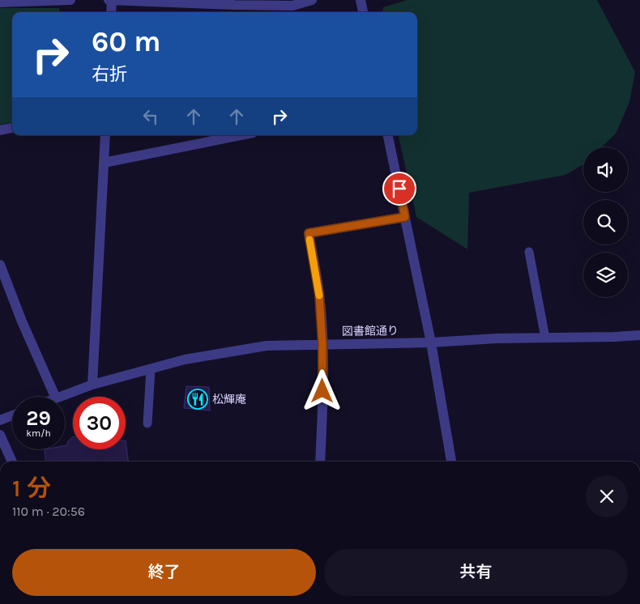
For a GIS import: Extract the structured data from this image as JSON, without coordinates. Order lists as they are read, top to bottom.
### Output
{
  "streets": {
    "street": ["図書館通り"]
  },
  "places": {
    "restaurant": ["松輝庵"]
  },
  "page": {
    "turn": ["60 m", "右折"],
    "speed": "29 km/h",
    "limit": "30",
    "heading": ["1 分", "110 m · 20:56"],
    "buttons": ["終了", "共有"]
  }
}
